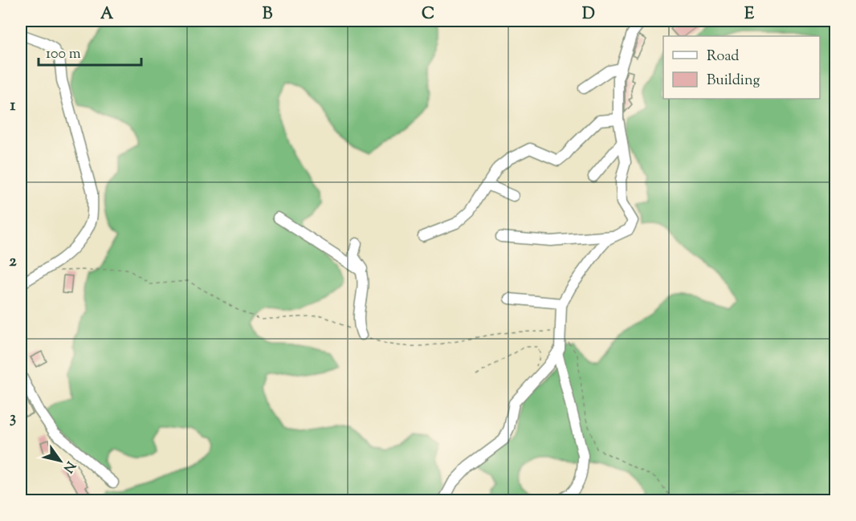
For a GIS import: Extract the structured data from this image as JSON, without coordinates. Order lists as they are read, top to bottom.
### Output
{
  "legend": ["Road", "Building"],
  "scale_bar": "100 m",
  "north": "bottom right",
  "grid": {
    "columns": [
      "A",
      "B",
      "C",
      "D",
      "E"
    ],
    "rows": ["1", "2", "3"]
  }
}
